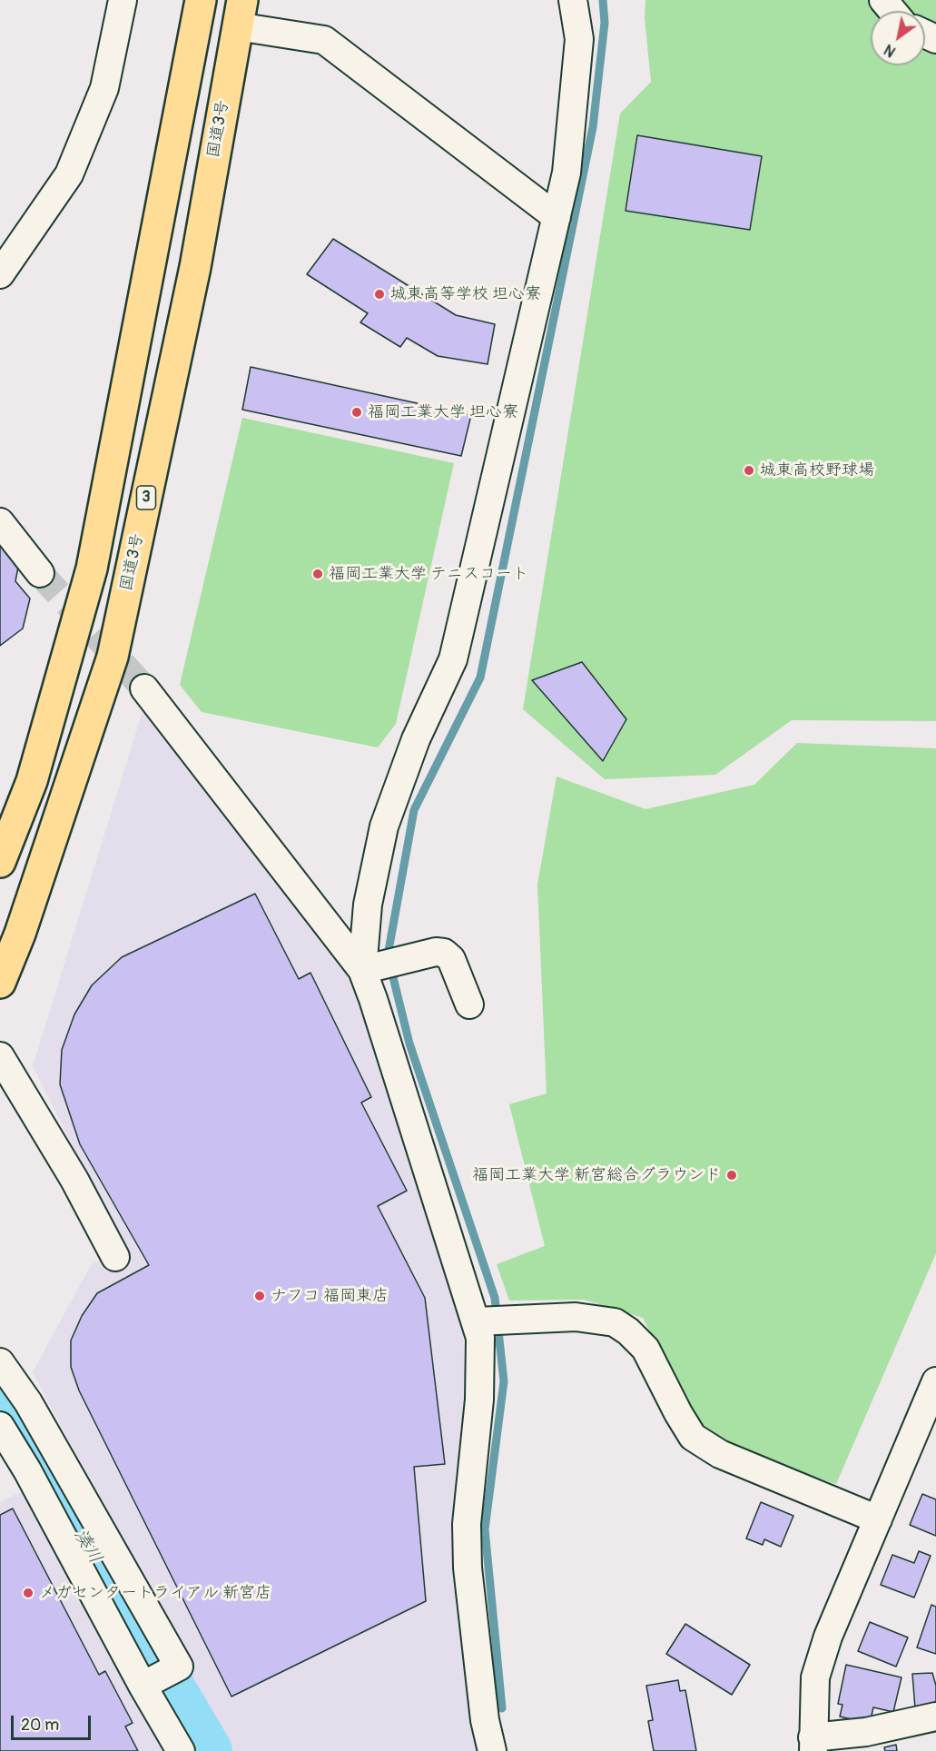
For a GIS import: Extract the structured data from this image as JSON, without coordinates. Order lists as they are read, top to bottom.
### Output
{
  "streets": {
    "highway": ["国道3号", "3"]
  },
  "water": ["湊川"],
  "places": [
    "城東高等学校 坦心寮",
    "福岡工業大学 坦心寮",
    "城東高校野球場",
    "福岡工業大学 テニスコート",
    "福岡工業大学 新宮総合グラウンド",
    "ナフコ 福岡東店",
    "メガセンタートライアル 新宮店"
  ],
  "scale_bar": "20 m",
  "north": "bottom left"
}
